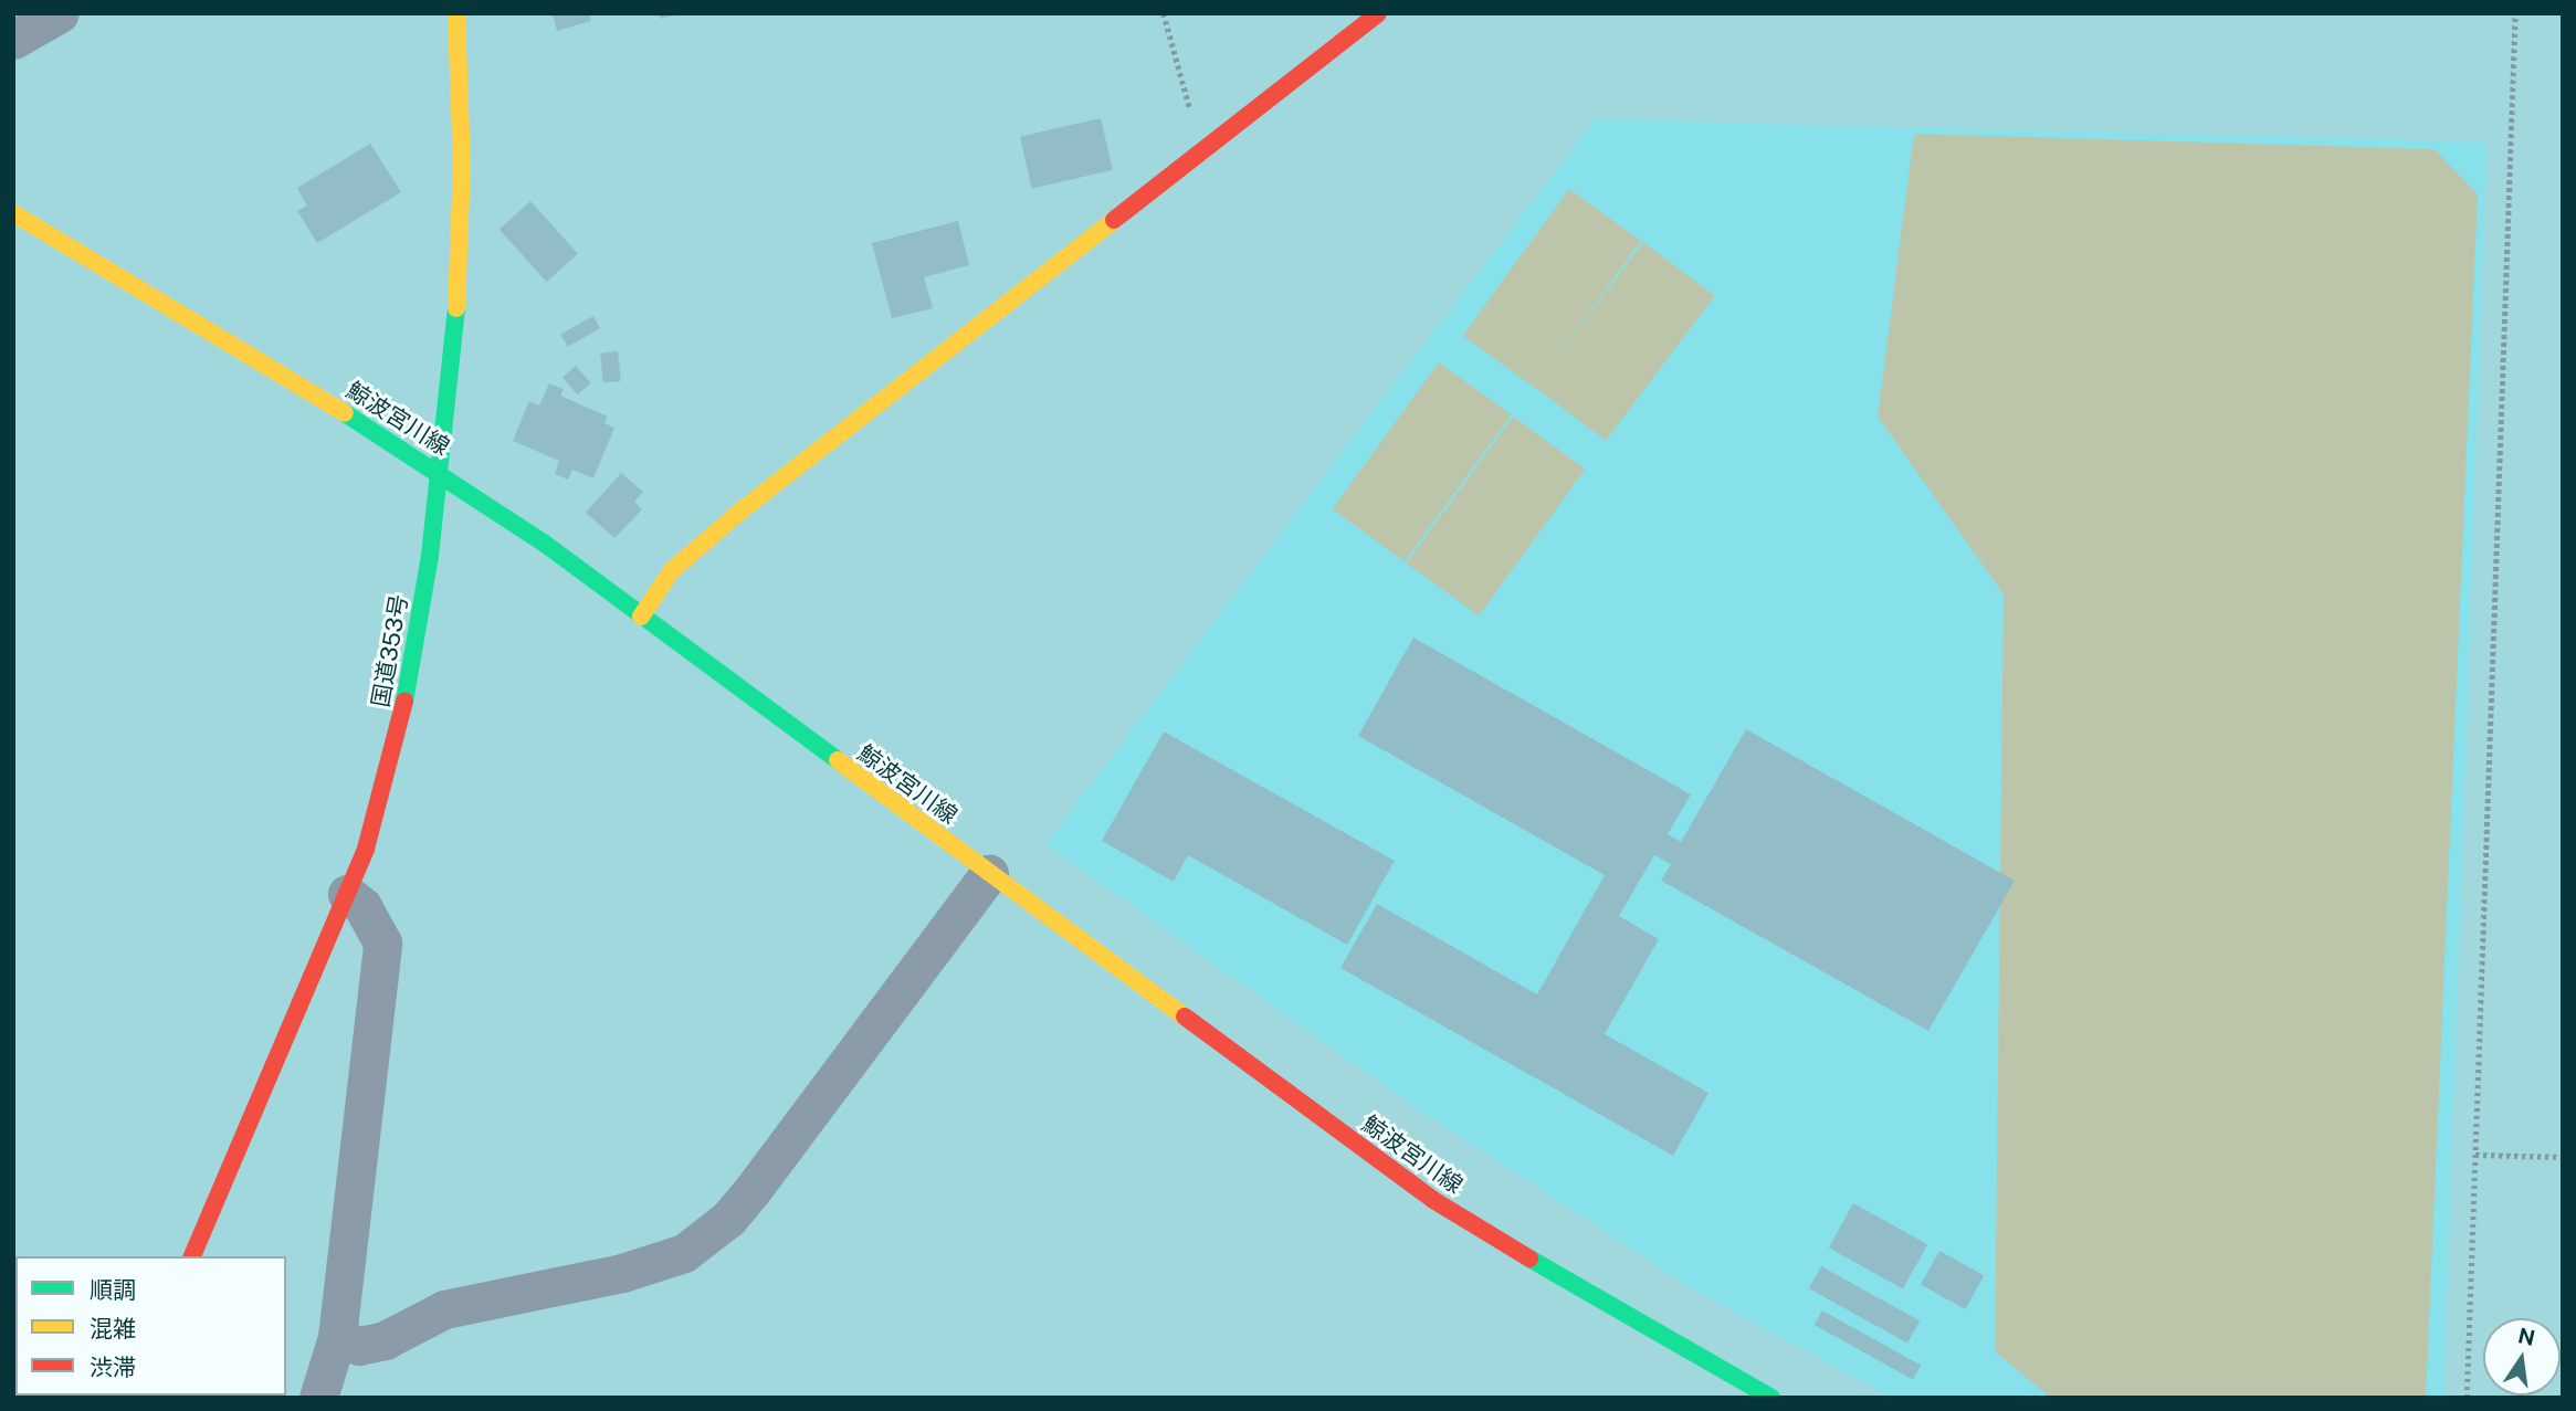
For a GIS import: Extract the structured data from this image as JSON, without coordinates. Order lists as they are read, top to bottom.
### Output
{
  "streets": {
    "main road": ["鯨波宮川線", "国道353号"]
  },
  "crossings": [
    ["鯨波宮川線", "国道353号"]
  ],
  "legend": ["順調", "混雑", "渋滞"],
  "north": "top"
}
